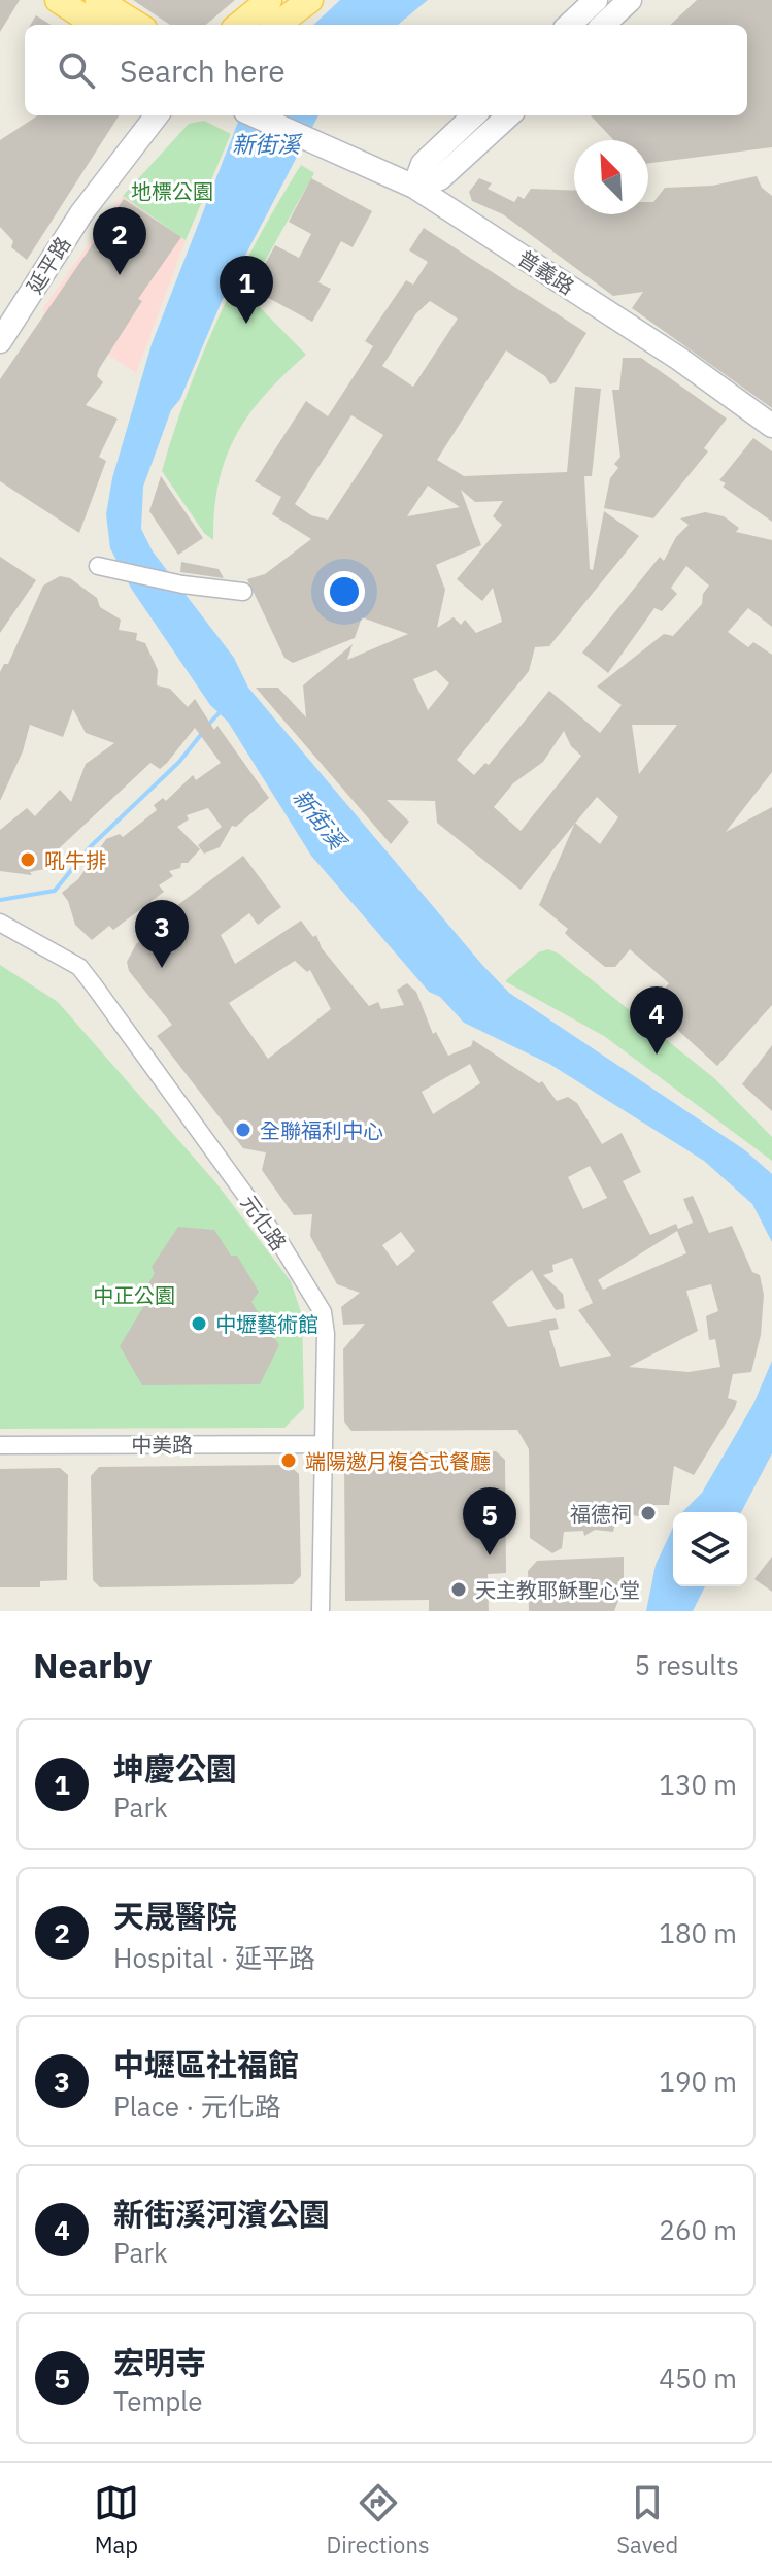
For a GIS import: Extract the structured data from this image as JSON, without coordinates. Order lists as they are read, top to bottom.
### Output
{
  "streets": {
    "street": [
      "延平路",
      "普義路",
      "元化路",
      "中美路"
    ]
  },
  "crossings": [
    ["元化路", "中美路"]
  ],
  "water": ["新街溪"],
  "parks": ["地標公園", "中正公園"],
  "places": [
    "吼牛排",
    "全聯福利中心",
    "中壢藝術館",
    "端陽邀月複合式餐廳",
    "福德祠",
    "天主教耶穌聖心堂"
  ],
  "north": "top left",
  "page": {
    "search": "Search here",
    "pins": [
      "2",
      "1",
      "3",
      "4",
      "5"
    ],
    "heading": ["Nearby", "5 results"],
    "list": [
      {
        "mark": "1",
        "name": "坤慶公園",
        "note": "Park",
        "value": "130 m"
      },
      {
        "mark": "2",
        "name": "天晟醫院",
        "note": "Hospital · 延平路",
        "value": "180 m"
      },
      {
        "mark": "3",
        "name": "中壢區社福館",
        "note": "Place · 元化路",
        "value": "190 m"
      },
      {
        "mark": "4",
        "name": "新街溪河濱公園",
        "note": "Park",
        "value": "260 m"
      },
      {
        "mark": "5",
        "name": "宏明寺",
        "note": "Temple",
        "value": "450 m"
      }
    ],
    "nav": ["Map", "Directions", "Saved"]
  }
}
